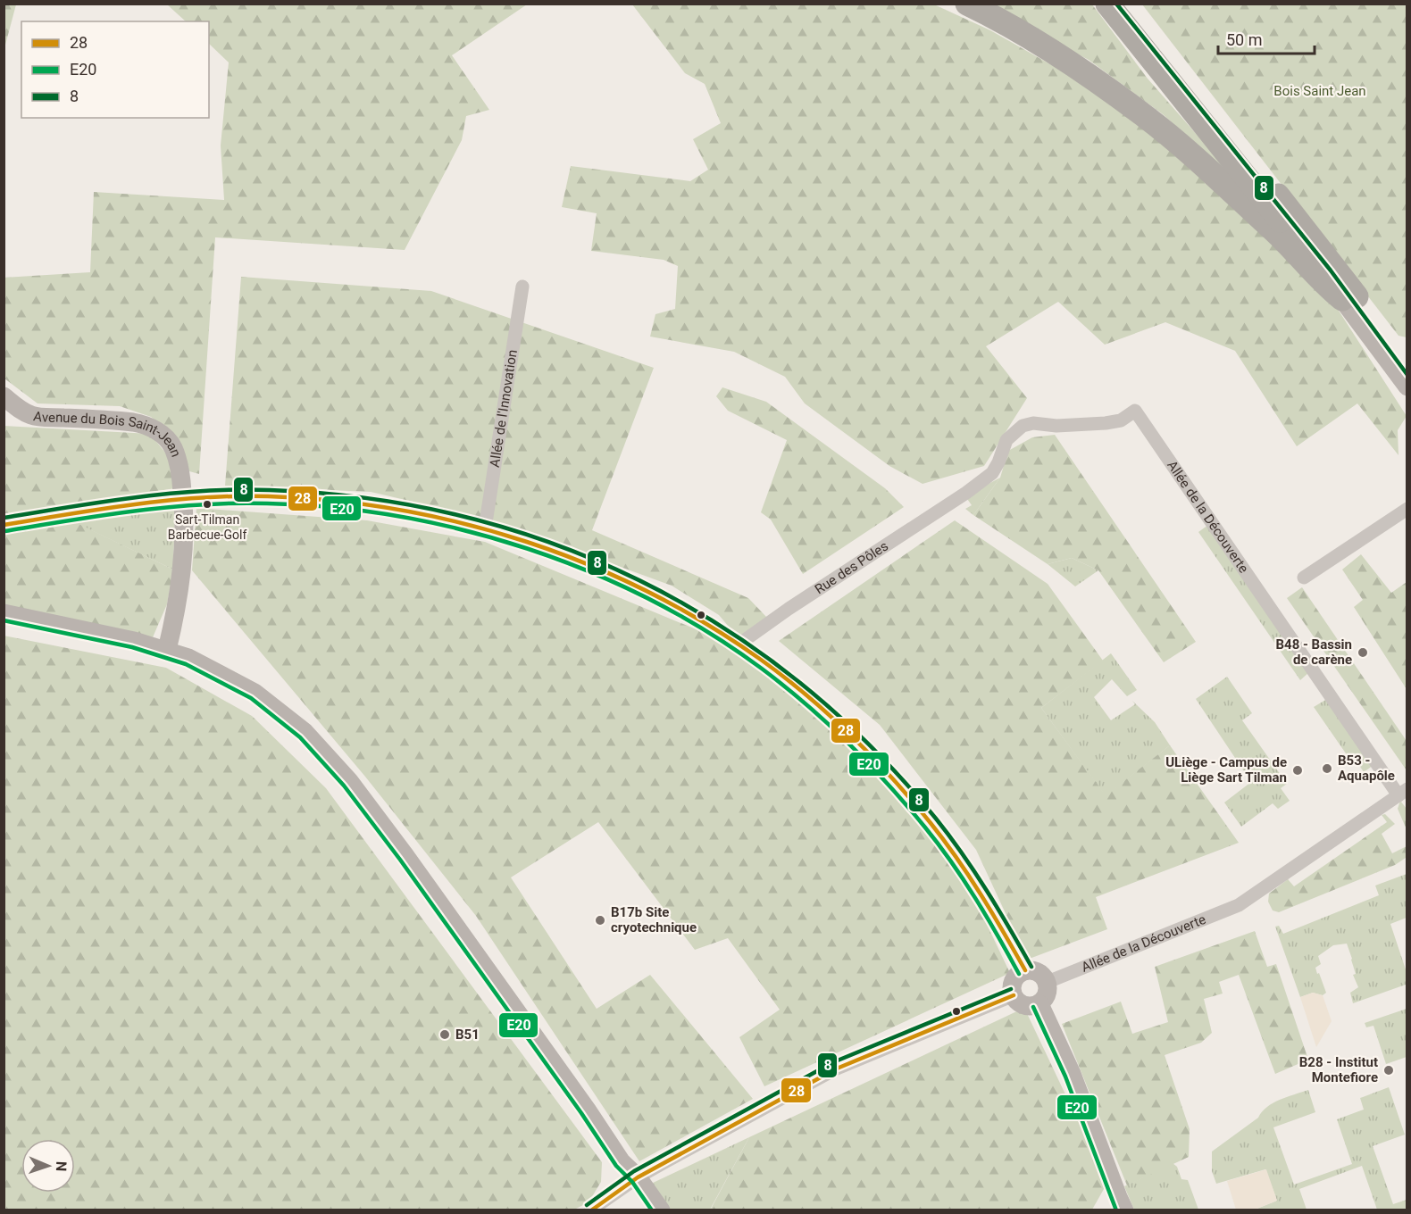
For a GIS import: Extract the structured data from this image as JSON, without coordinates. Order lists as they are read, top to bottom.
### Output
{
  "streets": {
    "main road": ["Avenue du Bois Saint-Jean"],
    "street": ["Allée de l'Innovation", "Allée de la Découverte", "Rue des Pôles"]
  },
  "crossings": [
    ["Allée de la Découverte", "Rue des Pôles"]
  ],
  "parks": ["Bois Saint Jean"],
  "places": [
    "Sart-Tilman Barbecue-Golf",
    "B48 - Bassin de carène",
    "B53 - Aquapôle",
    "ULiège - Campus de Liège Sart Tilman",
    "B17b Site cryotechnique",
    "B51",
    "B28 - Institut Montefiore"
  ],
  "lines": ["transit line 8", "transit line 28", "transit line E20"],
  "legend": ["28", "E20", "8"],
  "scale_bar": "50 m",
  "north": "right"
}
